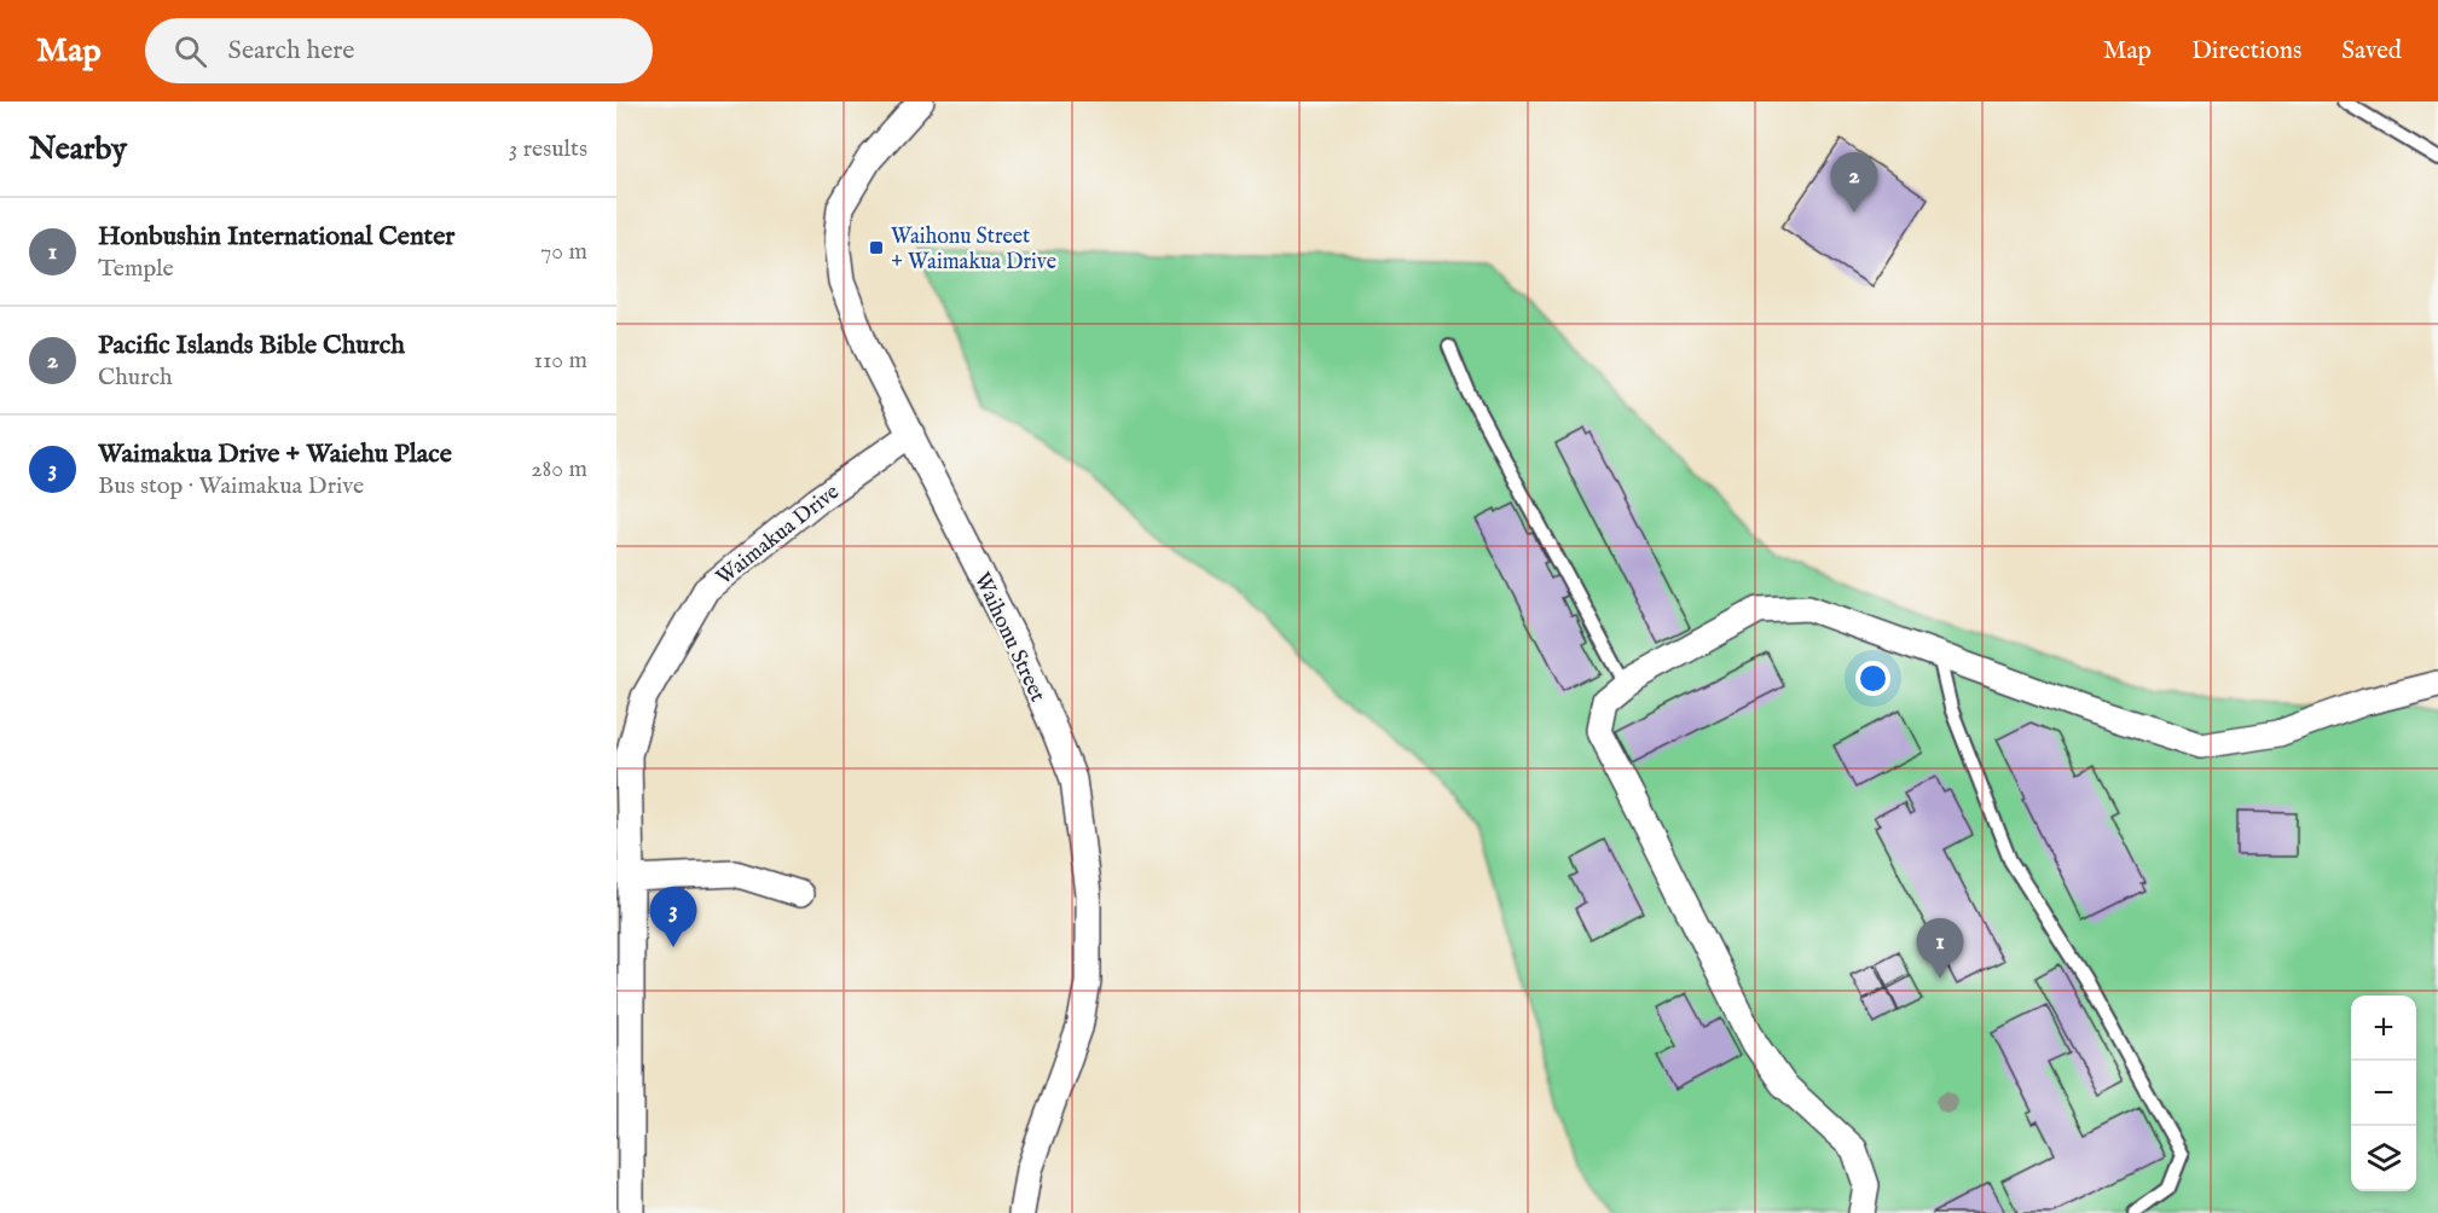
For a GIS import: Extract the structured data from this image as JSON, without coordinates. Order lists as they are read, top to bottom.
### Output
{
  "streets": {
    "street": ["Waimakua Drive", "Waihonu Street"]
  },
  "crossings": [
    ["Waimakua Drive", "Waihonu Street"]
  ],
  "places": {
    "transit": ["Waihonu Street + Waimakua Drive"]
  },
  "page": {
    "header": "Map",
    "search": "Search here",
    "nav": ["Map", "Directions", "Saved"],
    "heading": ["Nearby", "3 results"],
    "pins": ["2", "3", "1"],
    "list": [
      {
        "mark": "1",
        "name": "Honbushin International Center",
        "note": "Temple",
        "value": "70 m"
      },
      {
        "mark": "2",
        "name": "Pacific Islands Bible Church",
        "note": "Church",
        "value": "110 m"
      },
      {
        "mark": "3",
        "name": "Waimakua Drive + Waiehu Place",
        "note": "Bus stop · Waimakua Drive",
        "value": "280 m"
      }
    ],
    "map_buttons": ["+", "−"]
  }
}
